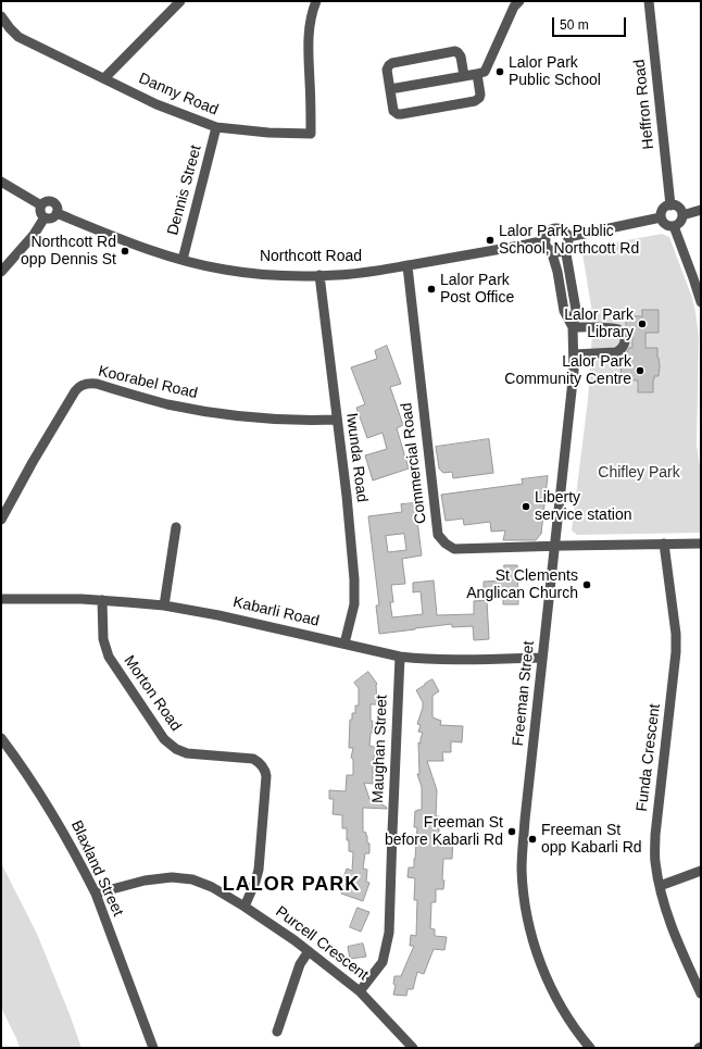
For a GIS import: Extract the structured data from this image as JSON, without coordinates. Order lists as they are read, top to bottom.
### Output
{
  "streets": {
    "street": [
      "Danny Road",
      "Heffron Road",
      "Dennis Street",
      "Northcott Road",
      "Koorabel Road",
      "Iwunda Road",
      "Commercial Road",
      "Kabarli Road",
      "Morton Road",
      "Freeman Street",
      "Maughan Street",
      "Funda Crescent",
      "Blaxland Street",
      "Purcell Crescent"
    ]
  },
  "crossings": [
    ["Danny Road", "Dennis Street"],
    ["Dennis Street", "Northcott Road"],
    ["Northcott Road", "Iwunda Road"],
    ["Northcott Road", "Commercial Road"],
    ["Northcott Road", "Freeman Street"],
    ["Koorabel Road", "Iwunda Road"],
    ["Iwunda Road", "Kabarli Road"],
    ["Commercial Road", "Freeman Street"],
    ["Commercial Road", "Funda Crescent"],
    ["Kabarli Road", "Morton Road"],
    ["Kabarli Road", "Freeman Street"],
    ["Kabarli Road", "Maughan Street"],
    ["Morton Road", "Purcell Crescent"],
    ["Maughan Street", "Purcell Crescent"],
    ["Blaxland Street", "Purcell Crescent"]
  ],
  "districts": ["LALOR PARK"],
  "parks": ["Chifley Park"],
  "places": [
    "Lalor Park Public School",
    "Lalor Park Public School, Northcott Rd",
    "Northcott Rd opp Dennis St",
    "Lalor Park Post Office",
    "Lalor Park Library",
    "Lalor Park Community Centre",
    "Liberty service station",
    "St Clements Anglican Church",
    "Freeman St before Kabarli Rd",
    "Freeman St opp Kabarli Rd"
  ],
  "scale_bar": "50 m"
}
